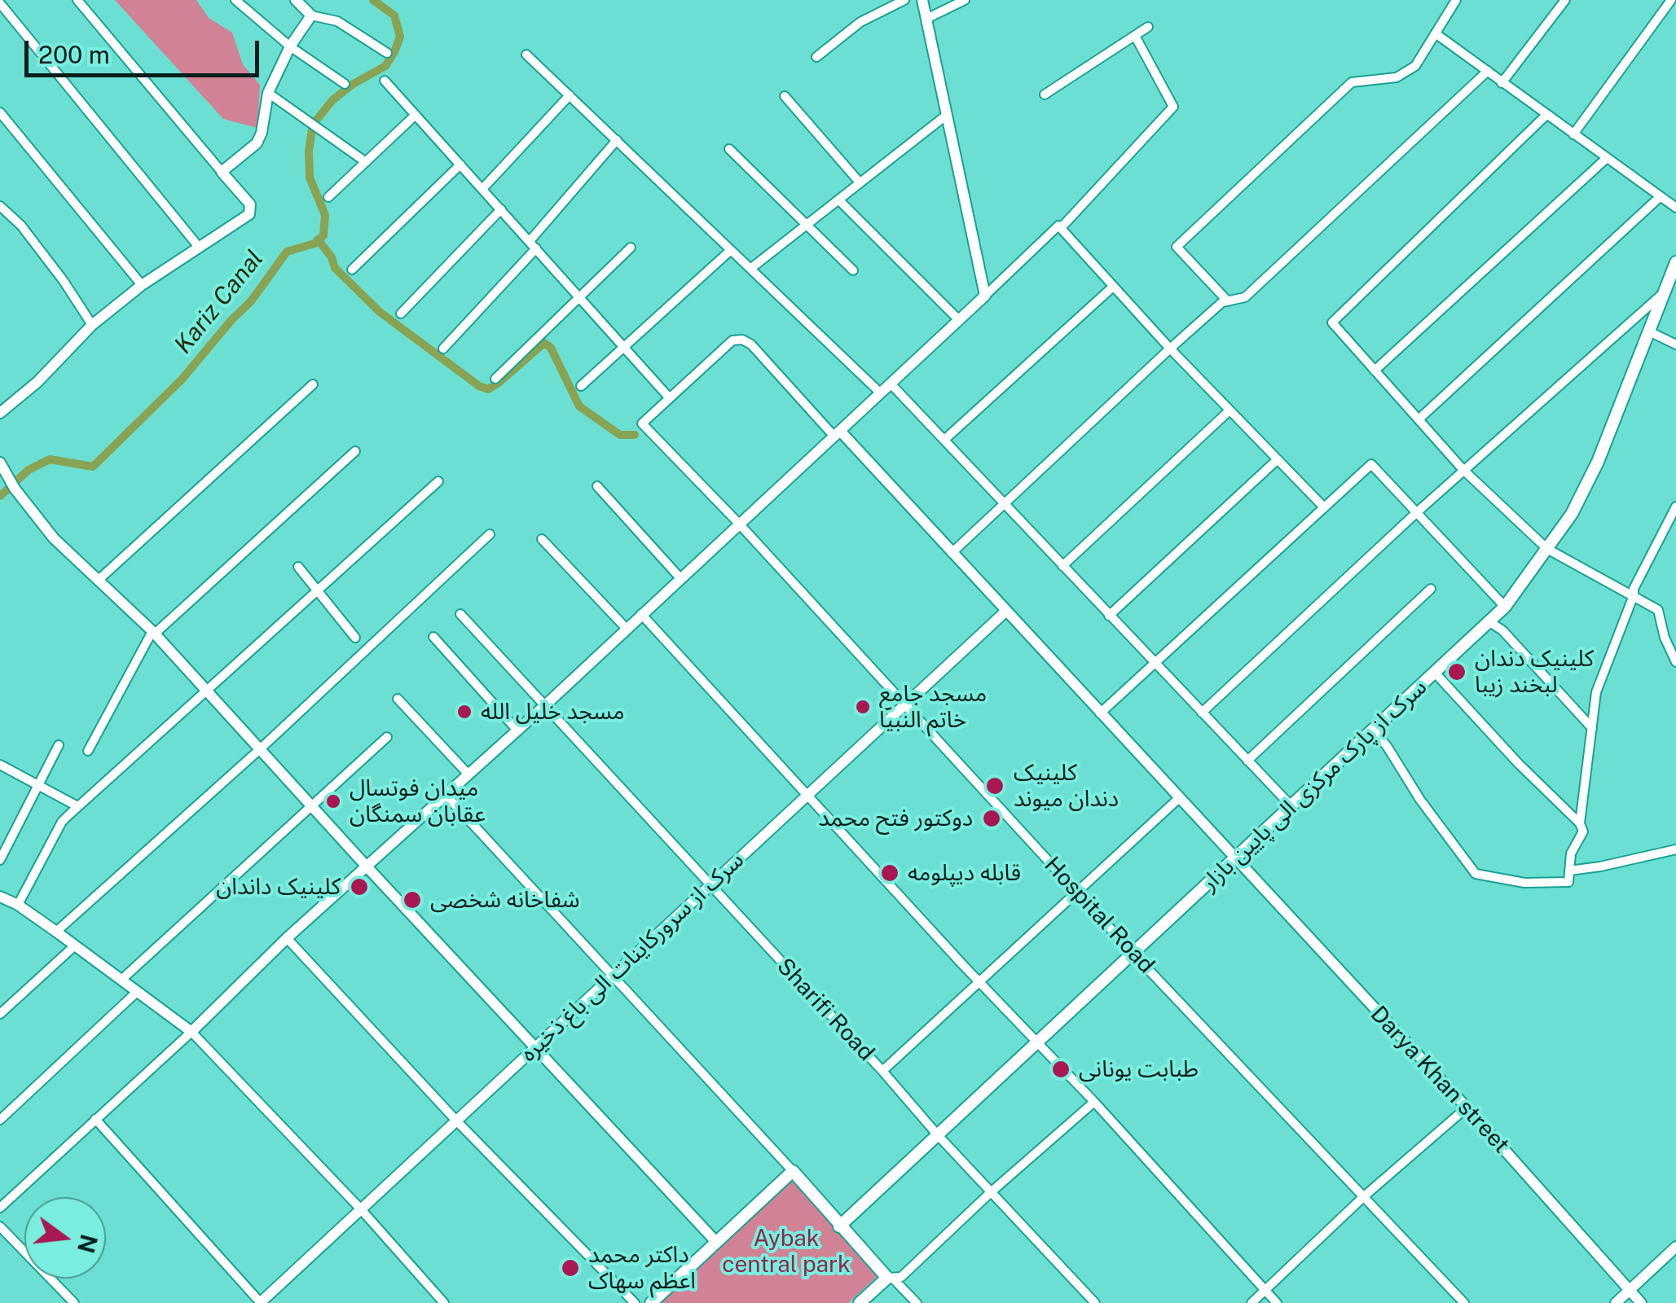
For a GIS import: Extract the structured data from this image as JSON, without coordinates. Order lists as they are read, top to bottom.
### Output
{
  "streets": {
    "main road": ["سرک از پارک مرکزی الی پایین بازار"],
    "street": [
      "Hospital Road",
      "سرک از سرورکاینات الی باغ ذخیره",
      "Sharifi Road",
      "Darya Khan street"
    ]
  },
  "crossings": [
    ["سرک از پارک مرکزی الی پایین بازار", "Hospital Road"],
    ["سرک از پارک مرکزی الی پایین بازار", "Sharifi Road"],
    ["سرک از پارک مرکزی الی پایین بازار", "Darya Khan street"],
    ["Hospital Road", "سرک از سرورکاینات الی باغ ذخیره"],
    ["سرک از سرورکاینات الی باغ ذخیره", "Sharifi Road"],
    ["سرک از سرورکاینات الی باغ ذخیره", "Darya Khan street"]
  ],
  "water": ["Kariz Canal"],
  "parks": ["Aybak central park"],
  "places": [
    "کلینیک دندان لبخند زیبا",
    "مسجد جامع خاتم النبیا",
    "مسجد خلیل الله",
    "کلینیک دندان میوند",
    "میدان فوتسال عقابان سمنگان",
    "دوکتور فتح محمد",
    "قابله دیپلومه",
    "کلینیک داندان",
    "شفاخانه شخصی",
    "طبابت یونانی",
    "داکتر محمد اعظم سهاک"
  ],
  "scale_bar": "200 m",
  "north": "right"
}
